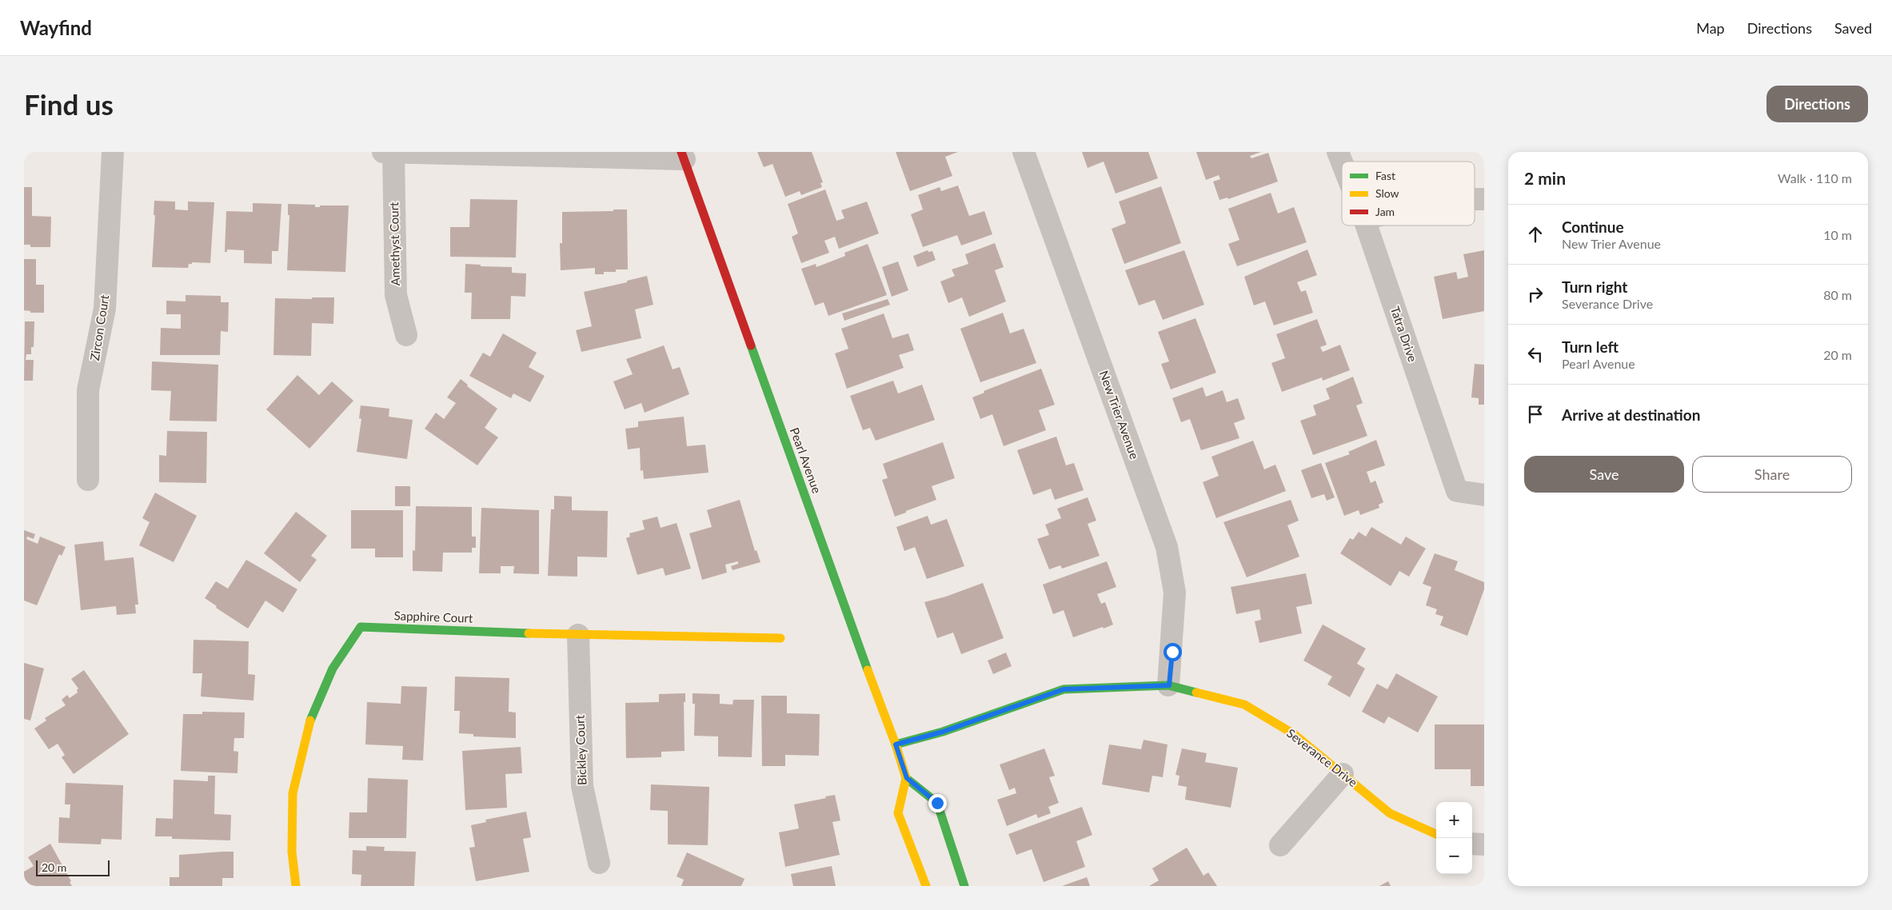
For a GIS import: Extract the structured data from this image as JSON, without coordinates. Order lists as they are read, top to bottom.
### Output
{
  "streets": {
    "street": [
      "Amethyst Court",
      "Zircon Court",
      "Tatra Drive",
      "New Trier Avenue",
      "Pearl Avenue",
      "Sapphire Court",
      "Bickley Court",
      "Severance Drive"
    ]
  },
  "crossings": [
    ["New Trier Avenue", "Severance Drive"],
    ["Pearl Avenue", "Severance Drive"],
    ["Sapphire Court", "Bickley Court"]
  ],
  "legend": ["Fast", "Slow", "Jam"],
  "scale_bar": "20 m",
  "page": {
    "header": "Wayfind",
    "nav": ["Map", "Directions", "Saved"],
    "buttons": [
      "Directions",
      ["Save", "Share"]
    ],
    "title": "Find us",
    "heading": ["2 min", "Walk · 110 m"],
    "list": [
      ["Continue", "New Trier Avenue", "10 m"],
      ["Turn right", "Severance Drive", "80 m"],
      ["Turn left", "Pearl Avenue", "20 m"],
      "Arrive at destination"
    ],
    "map_buttons": ["+", "−"],
    "scale": "20 m"
  }
}
